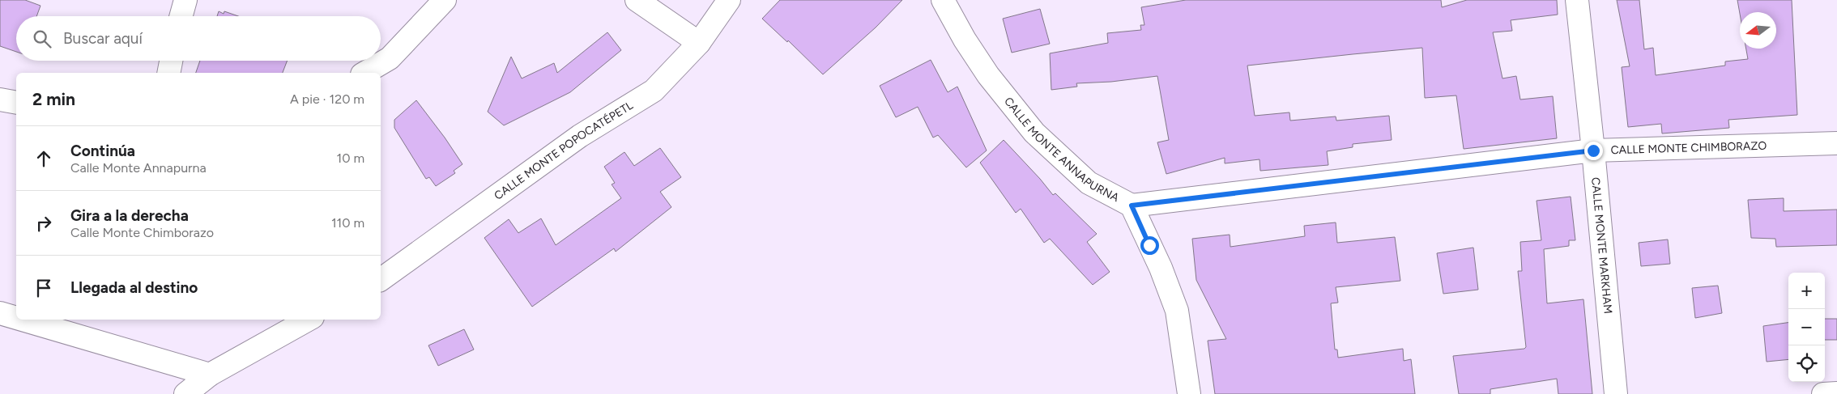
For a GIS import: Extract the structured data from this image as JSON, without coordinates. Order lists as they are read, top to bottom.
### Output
{
  "streets": {
    "street": [
      "CALLE MONTE ANNAPURNA",
      "CALLE MONTE CHIMBORAZO",
      "CALLE MONTE POPOCATÉPETL",
      "CALLE MONTE MARKHAM"
    ]
  },
  "crossings": [
    ["CALLE MONTE ANNAPURNA", "CALLE MONTE CHIMBORAZO"],
    ["CALLE MONTE CHIMBORAZO", "CALLE MONTE MARKHAM"]
  ],
  "north": "left",
  "page": {
    "search": "Buscar aquí",
    "heading": ["2 min", "A pie · 120 m"],
    "list": [
      ["Continúa", "Calle Monte Annapurna", "10 m"],
      ["Gira a la derecha", "Calle Monte Chimborazo", "110 m"],
      "Llegada al destino"
    ],
    "map_buttons": ["+", "−"]
  }
}
